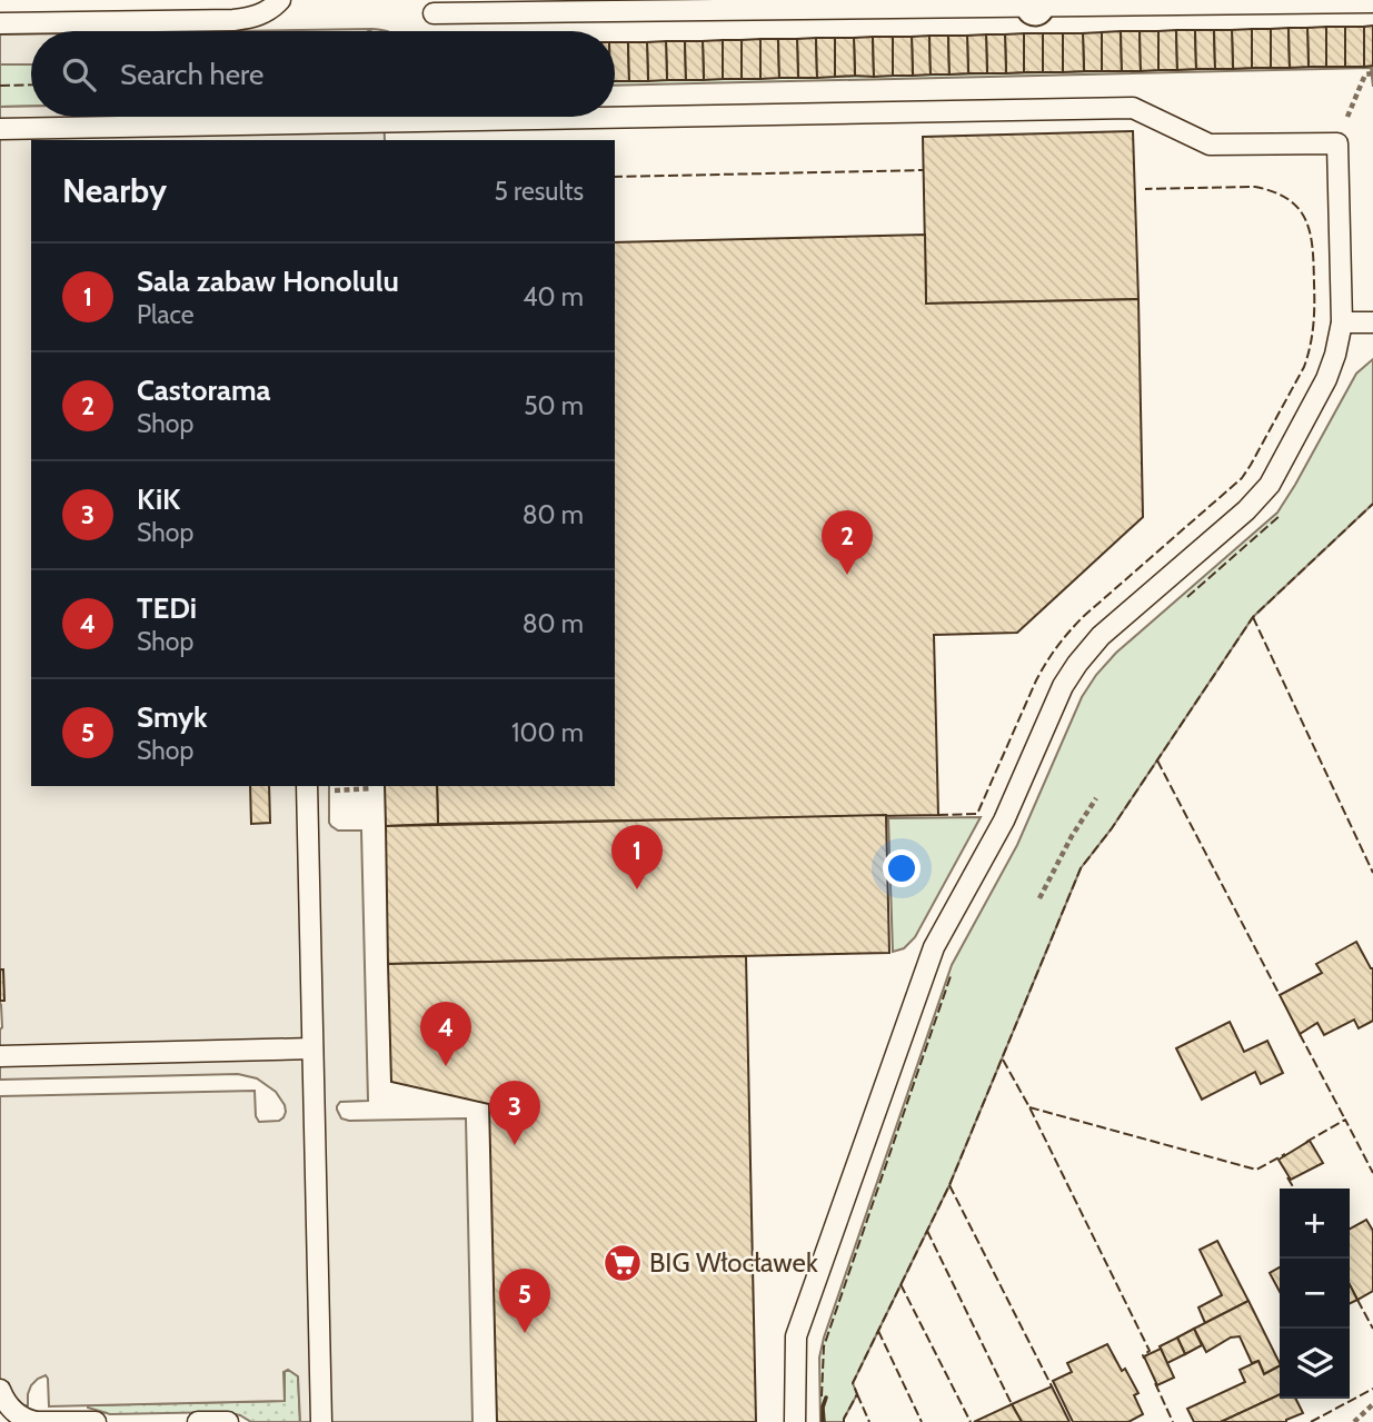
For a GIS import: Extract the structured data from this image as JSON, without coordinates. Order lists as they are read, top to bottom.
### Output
{
  "places": {
    "supermarket": ["BIG Włocławek"]
  },
  "page": {
    "search": "Search here",
    "heading": ["Nearby", "5 results"],
    "list": [
      {
        "mark": "1",
        "name": "Sala zabaw Honolulu",
        "note": "Place",
        "value": "40 m"
      },
      {
        "mark": "2",
        "name": "Castorama",
        "note": "Shop",
        "value": "50 m"
      },
      {
        "mark": "3",
        "name": "KiK",
        "note": "Shop",
        "value": "80 m"
      },
      {
        "mark": "4",
        "name": "TEDi",
        "note": "Shop",
        "value": "80 m"
      },
      {
        "mark": "5",
        "name": "Smyk",
        "note": "Shop",
        "value": "100 m"
      }
    ],
    "pins": [
      "2",
      "1",
      "4",
      "3",
      "5"
    ],
    "map_buttons": ["+", "−"]
  }
}
